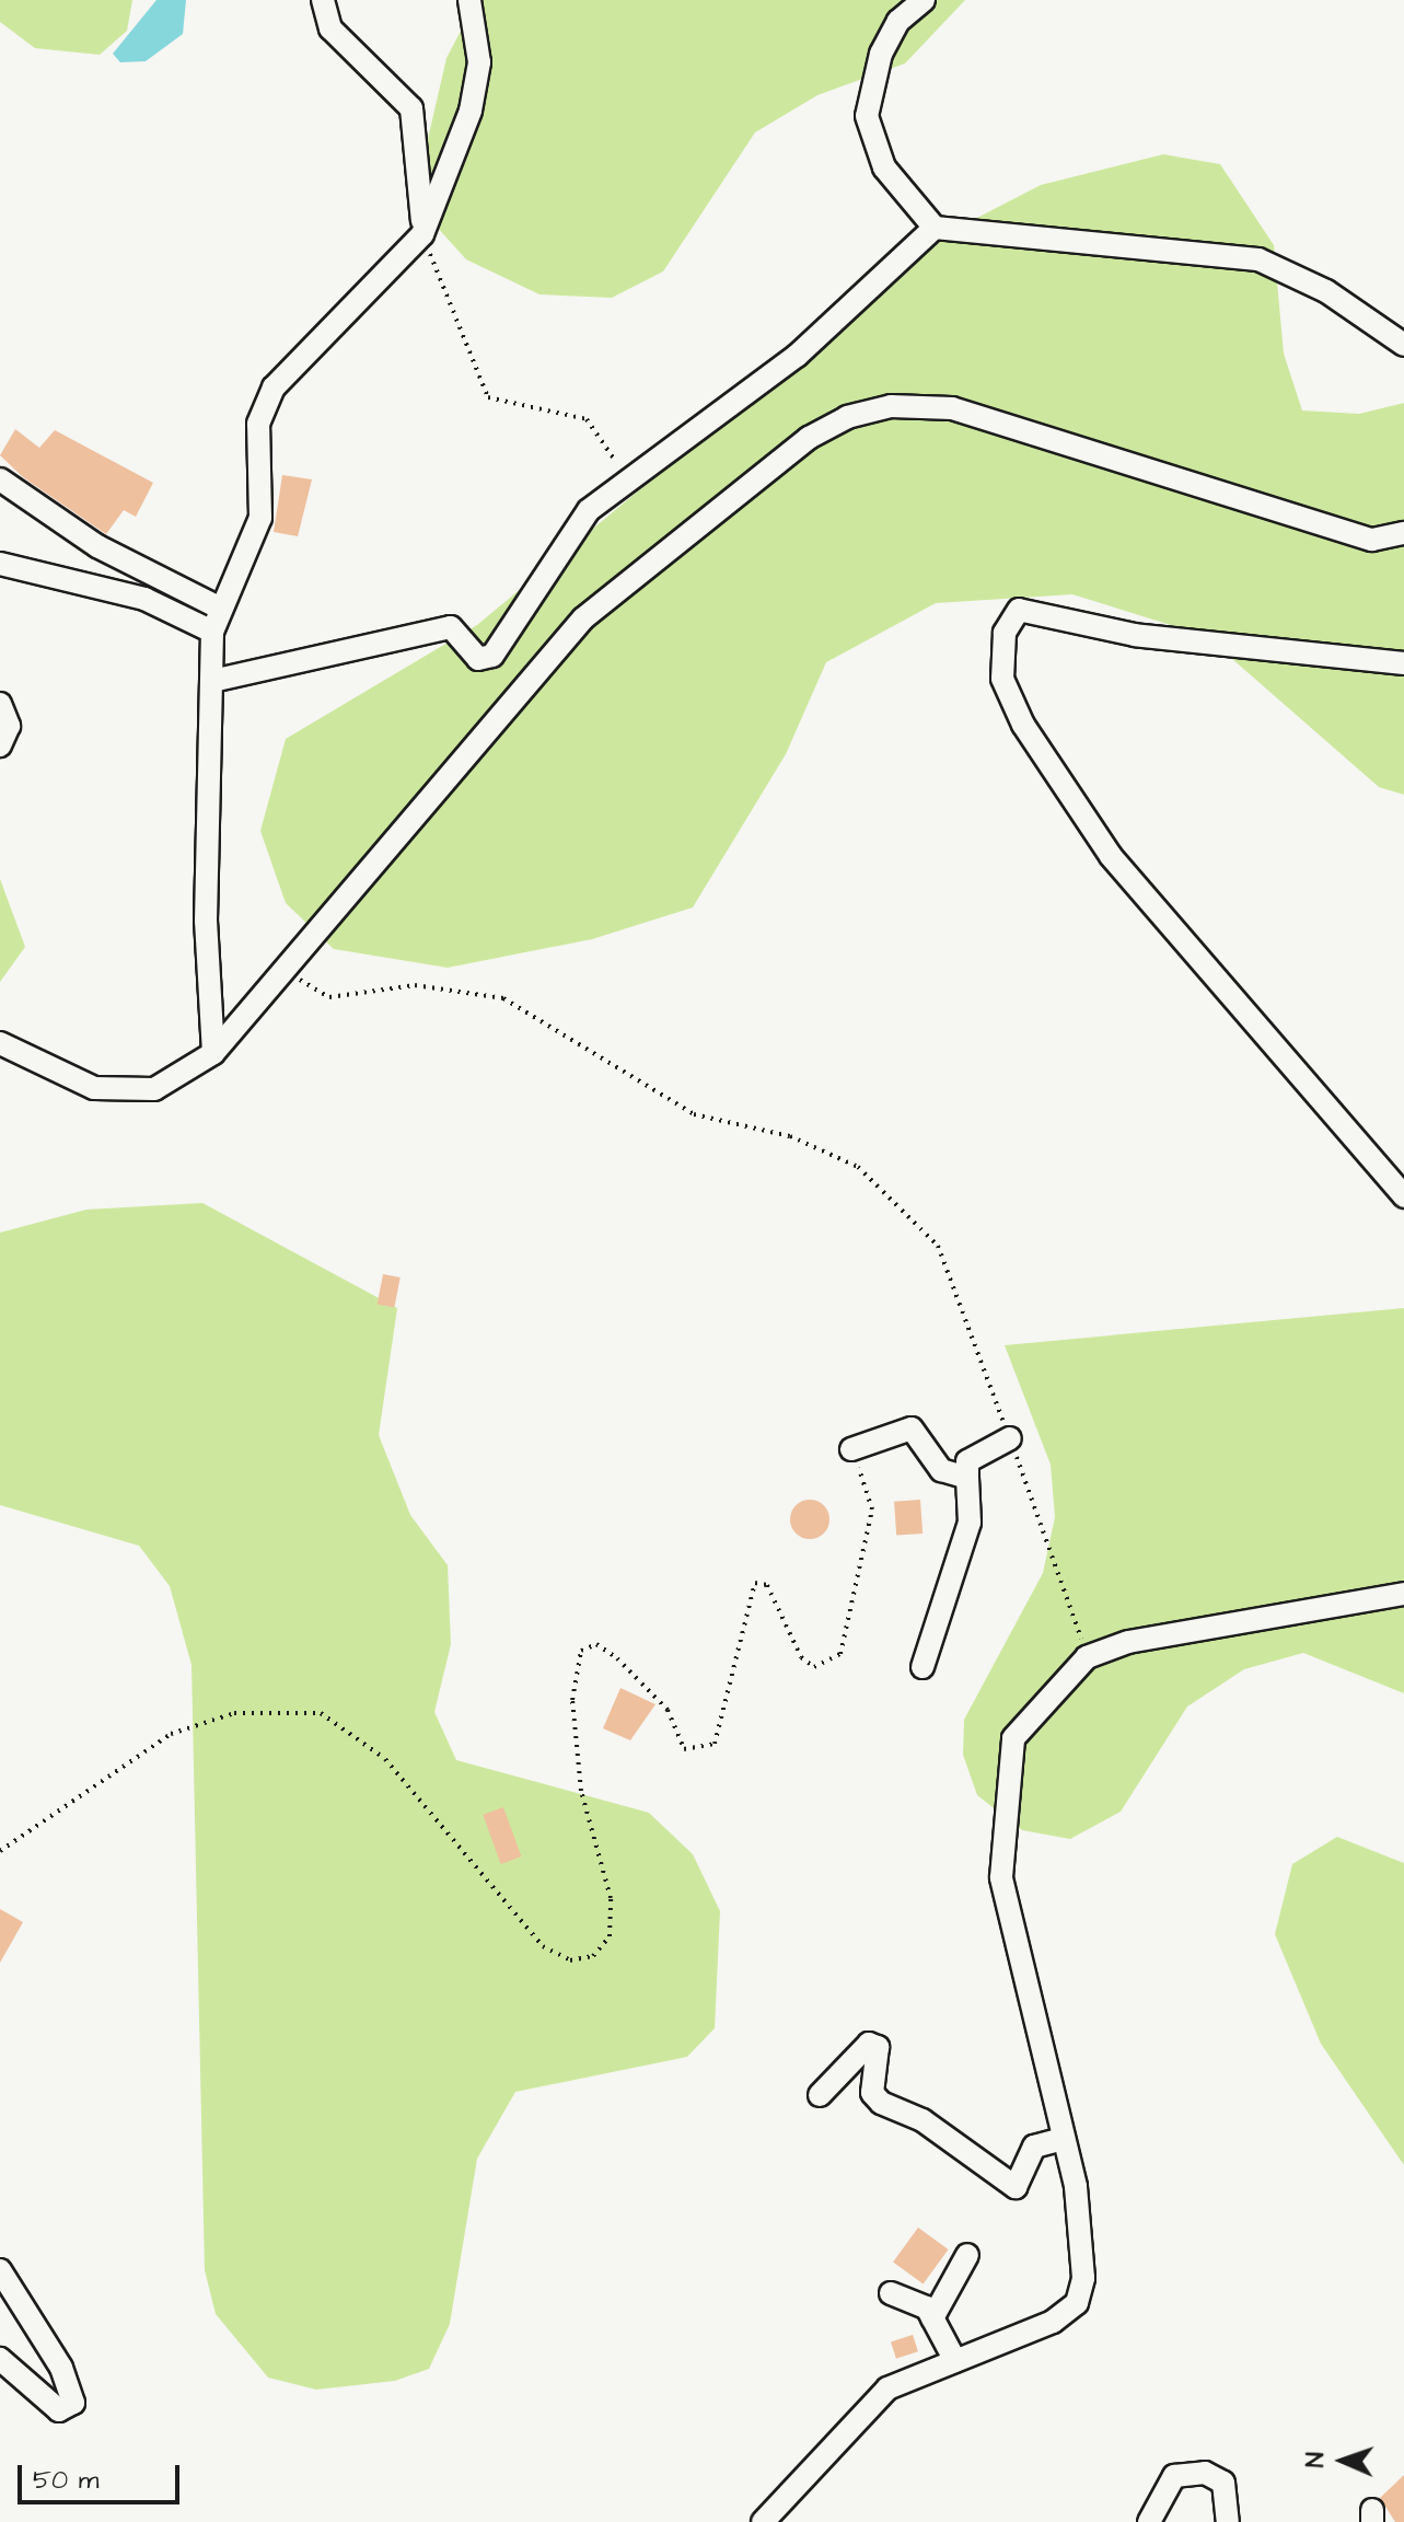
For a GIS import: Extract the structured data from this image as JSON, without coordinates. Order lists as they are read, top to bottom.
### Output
{
  "scale_bar": "50 m",
  "north": "left"
}
